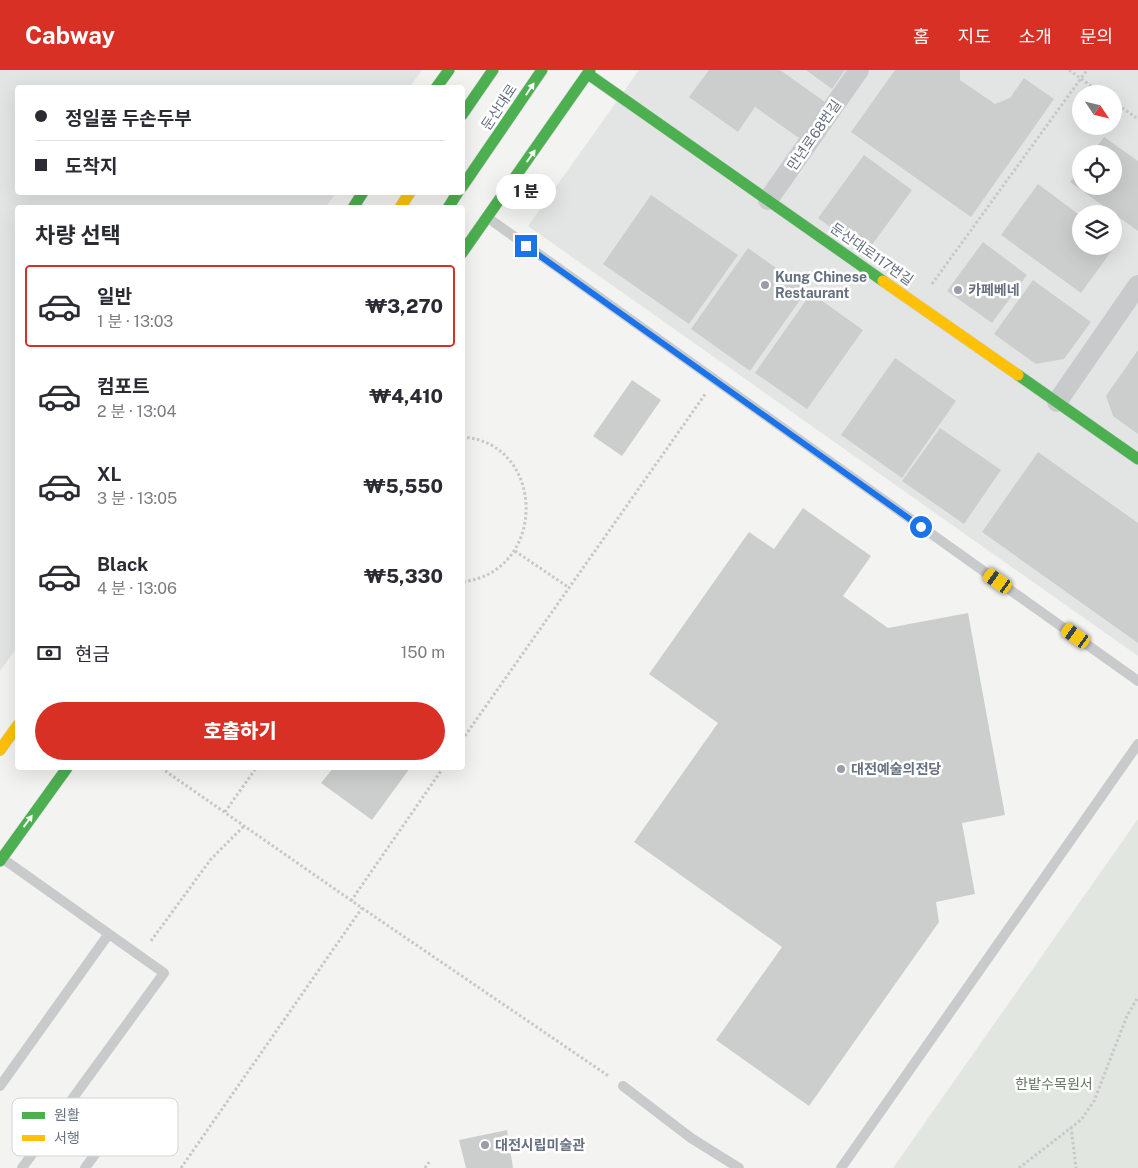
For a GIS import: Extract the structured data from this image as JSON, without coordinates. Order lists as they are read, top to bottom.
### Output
{
  "streets": {
    "street": ["둔산대로", "만년로68번길", "둔산대로117번길"]
  },
  "crossings": [
    ["만년로68번길", "둔산대로117번길"]
  ],
  "parks": ["한밭수목원서"],
  "places": [
    "Kung Chinese Restaurant",
    "카페베네",
    "대전예술의전당",
    "대전시립미술관"
  ],
  "legend": ["원활", "서행"],
  "north": "bottom right",
  "page": {
    "header": "Cabway",
    "nav": [
      "홈",
      "지도",
      "소개",
      "문의"
    ],
    "banner": ["정일품 두손두부", "도착지"],
    "bubble": "1 분",
    "heading": "차량 선택",
    "list": [
      {
        "name": "일반",
        "note": "1 분 · 13:03",
        "value": "₩3,270"
      },
      {
        "name": "컴포트",
        "note": "2 분 · 13:04",
        "value": "₩4,410"
      },
      {
        "name": "XL",
        "note": "3 분 · 13:05",
        "value": "₩5,550"
      },
      {
        "name": "Black",
        "note": "4 분 · 13:06",
        "value": "₩5,330"
      }
    ],
    "pay": ["현금", "150 m"],
    "buttons": "호출하기"
  }
}
